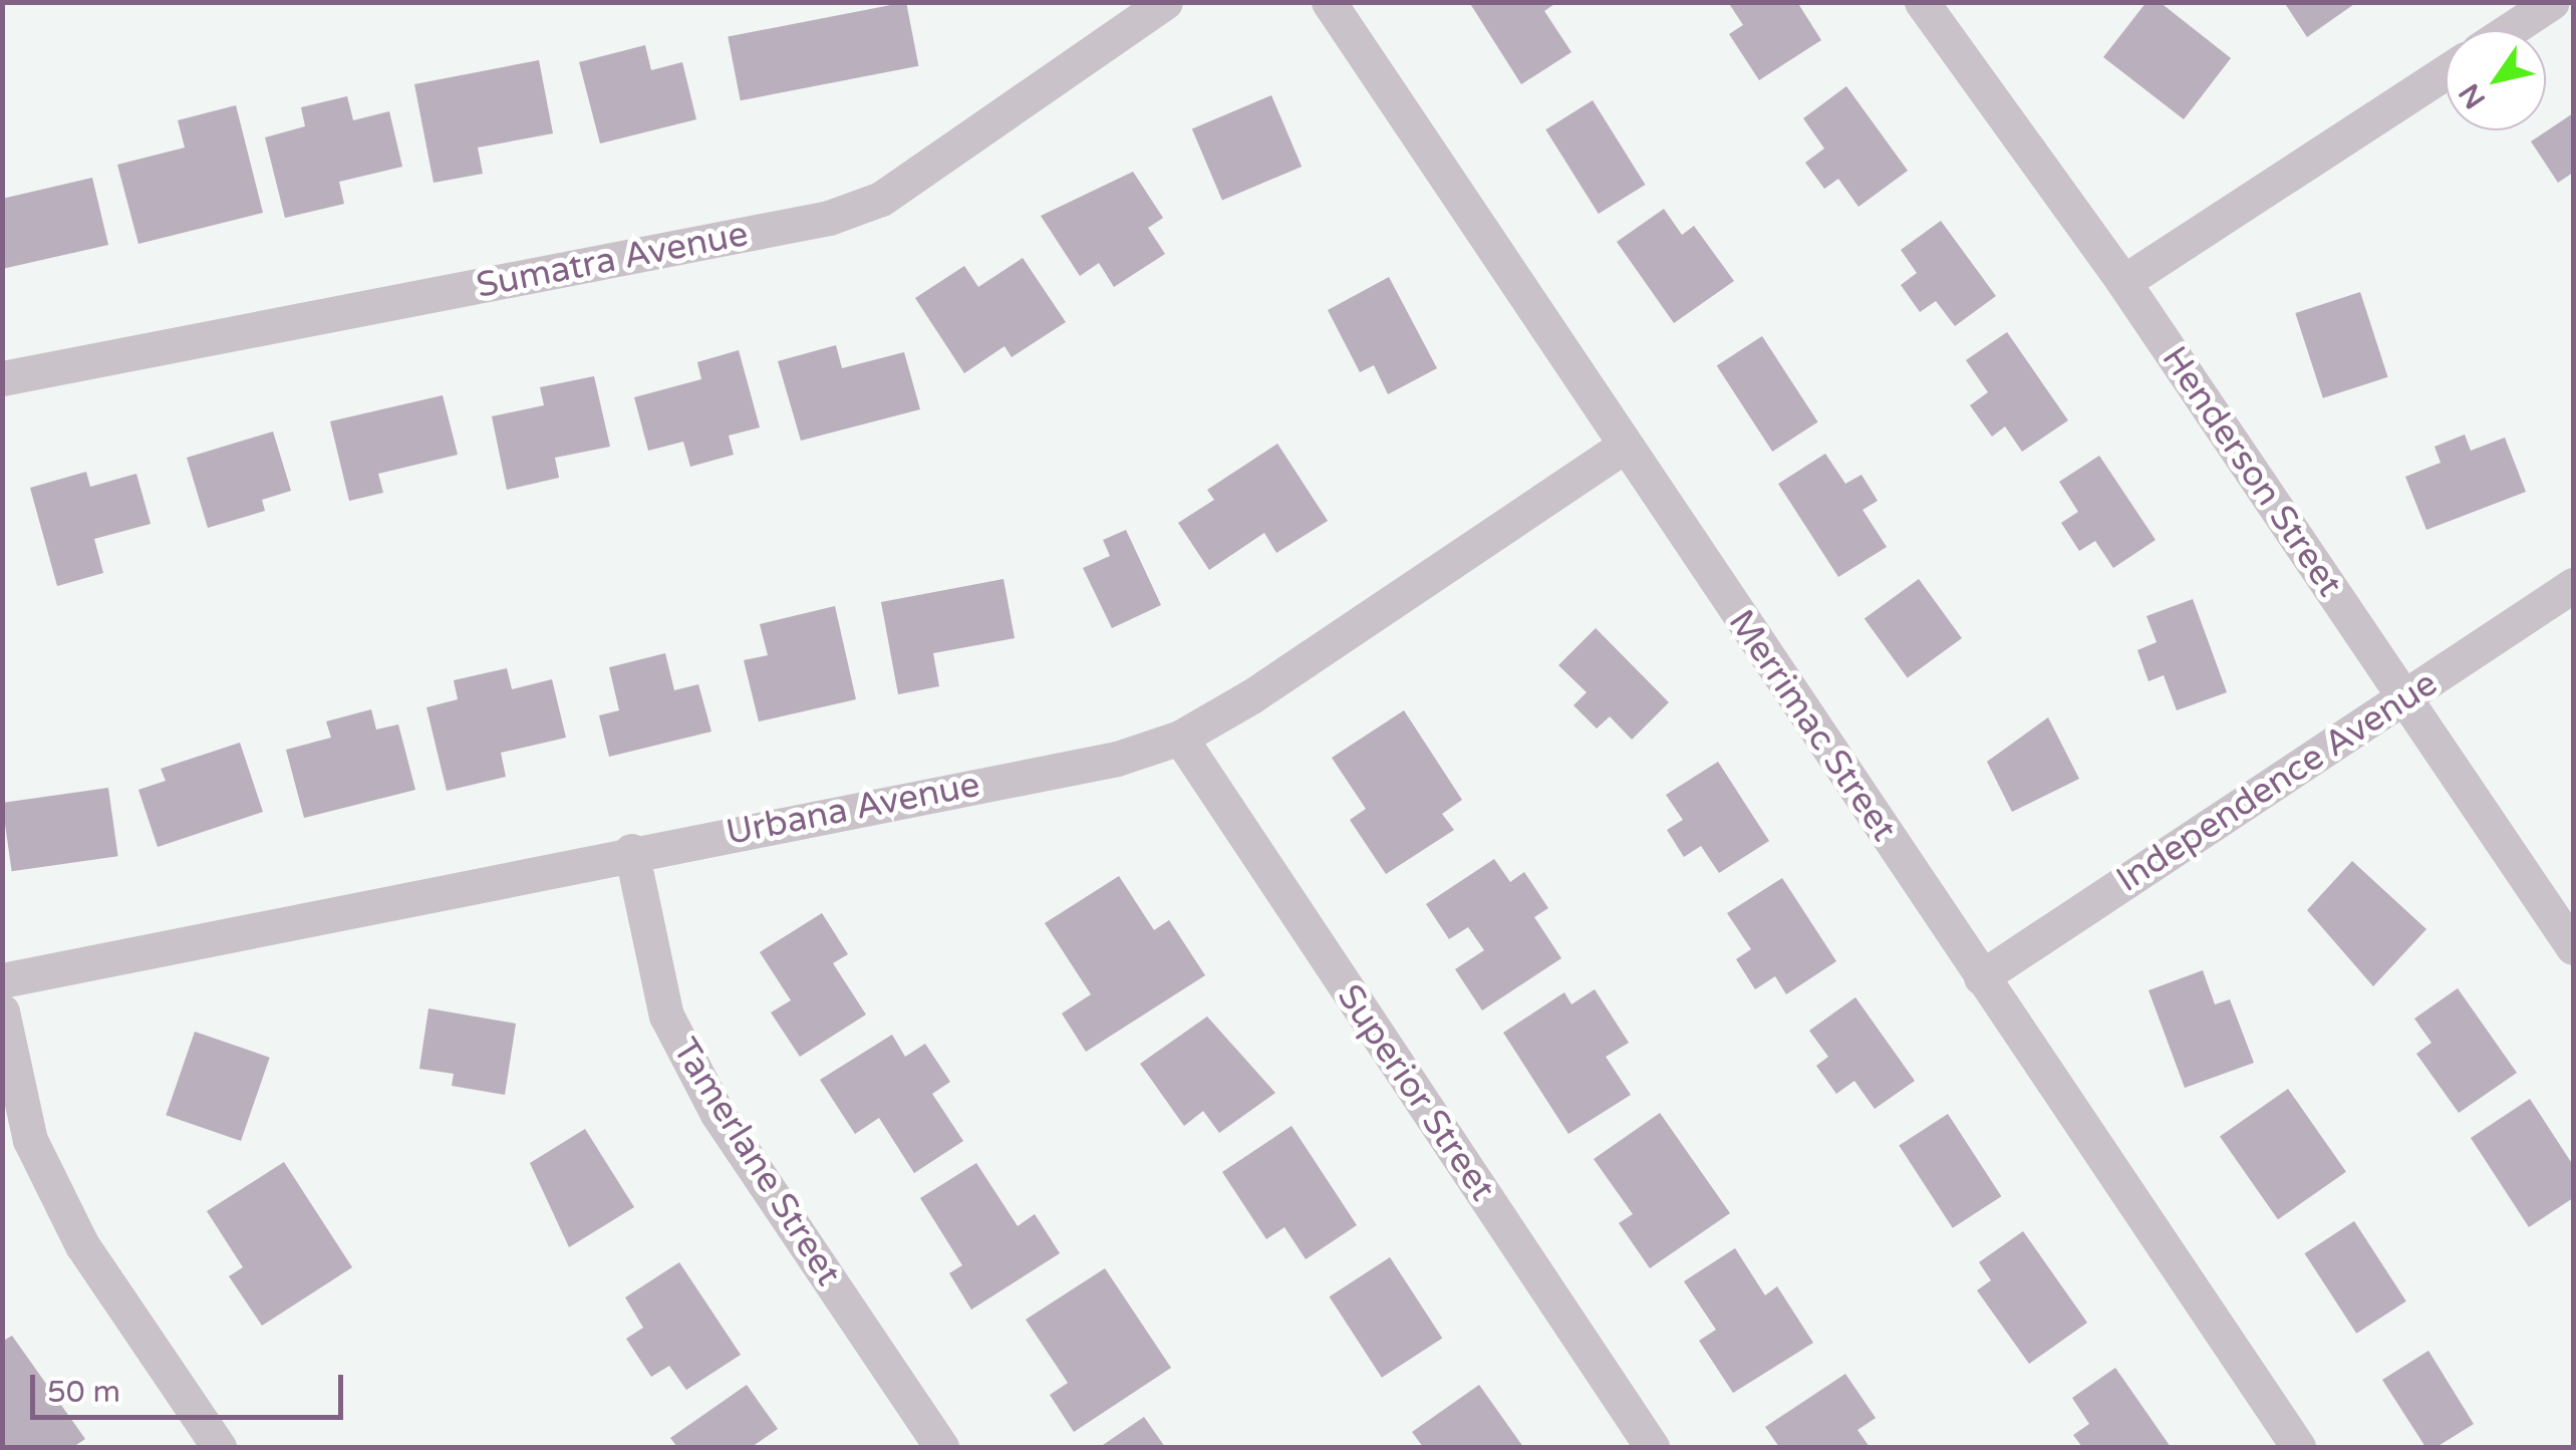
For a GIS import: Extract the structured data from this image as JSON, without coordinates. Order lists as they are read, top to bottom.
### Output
{
  "streets": {
    "street": [
      "Sumatra Avenue",
      "Henderson Street",
      "Merrimac Street",
      "Independence Avenue",
      "Urbana Avenue",
      "Superior Street",
      "Tamerlane Street"
    ]
  },
  "crossings": [
    ["Henderson Street", "Independence Avenue"],
    ["Merrimac Street", "Independence Avenue"],
    ["Merrimac Street", "Urbana Avenue"],
    ["Urbana Avenue", "Superior Street"],
    ["Urbana Avenue", "Tamerlane Street"]
  ],
  "scale_bar": "50 m",
  "north": "bottom left"
}
